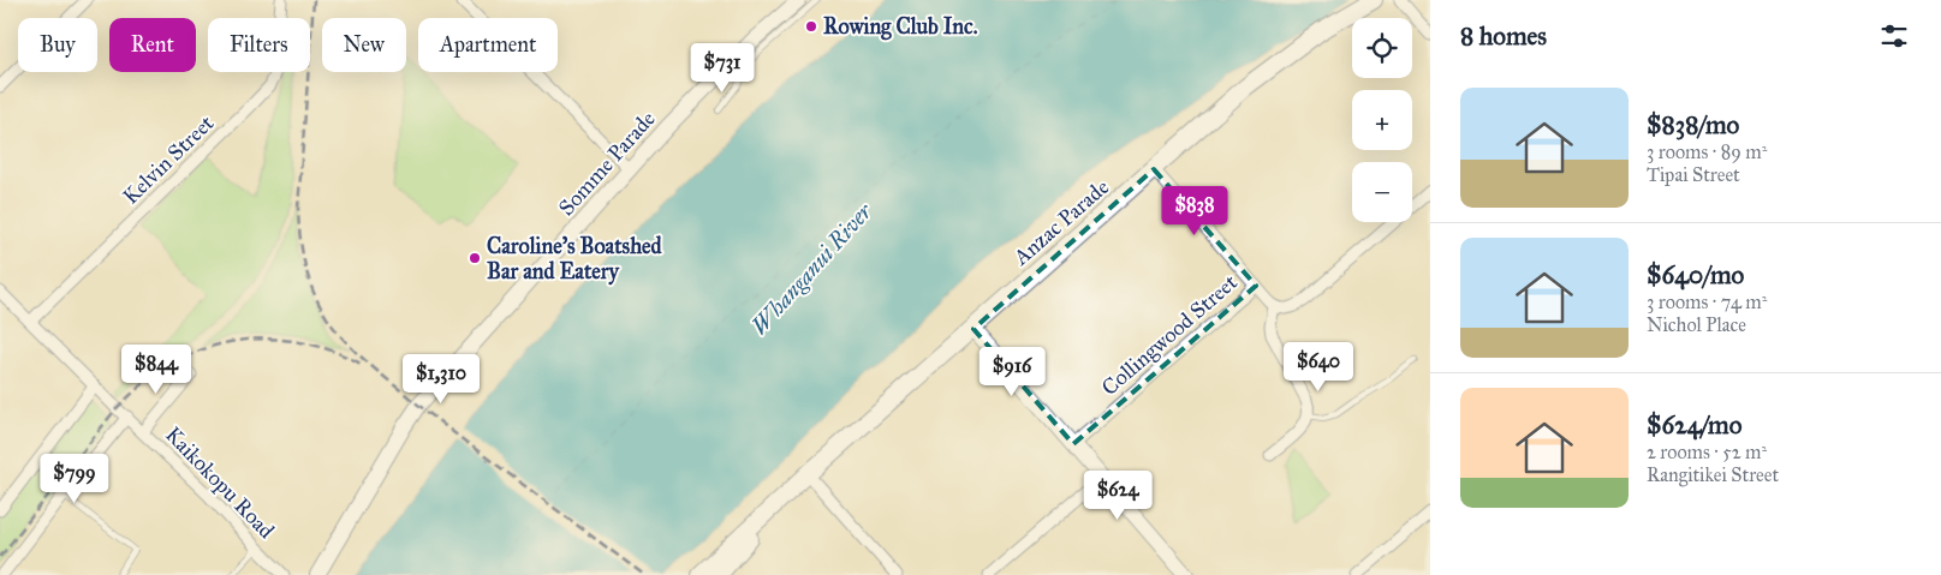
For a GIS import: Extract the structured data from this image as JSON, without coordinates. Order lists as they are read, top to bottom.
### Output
{
  "streets": {
    "main road": ["Somme Parade", "Anzac Parade"],
    "street": ["Kelvin Street", "Collingwood Street", "Kaikokopu Road"]
  },
  "crossings": [
    ["Kelvin Street", "Kaikokopu Road"]
  ],
  "water": ["Whanganui River"],
  "places": ["Rowing Club Inc.", "Caroline's Boatshed Bar and Eatery"],
  "page": {
    "heading": "8 homes",
    "map_buttons": ["+", "−"],
    "chip": [
      "Buy",
      "Rent",
      "Filters",
      "New",
      "Apartment"
    ],
    "price": [
      "$731",
      "$838",
      "$640",
      "$844",
      "$916",
      "$1,310",
      "$799",
      "$624"
    ],
    "list": [
      {
        "name": "$838/mo",
        "note": "3 rooms · 89 m² · Tipai Street"
      },
      {
        "name": "$640/mo",
        "note": "3 rooms · 74 m² · Nichol Place"
      },
      {
        "name": "$624/mo",
        "note": "2 rooms · 52 m² · Rangitikei Street"
      }
    ]
  }
}
